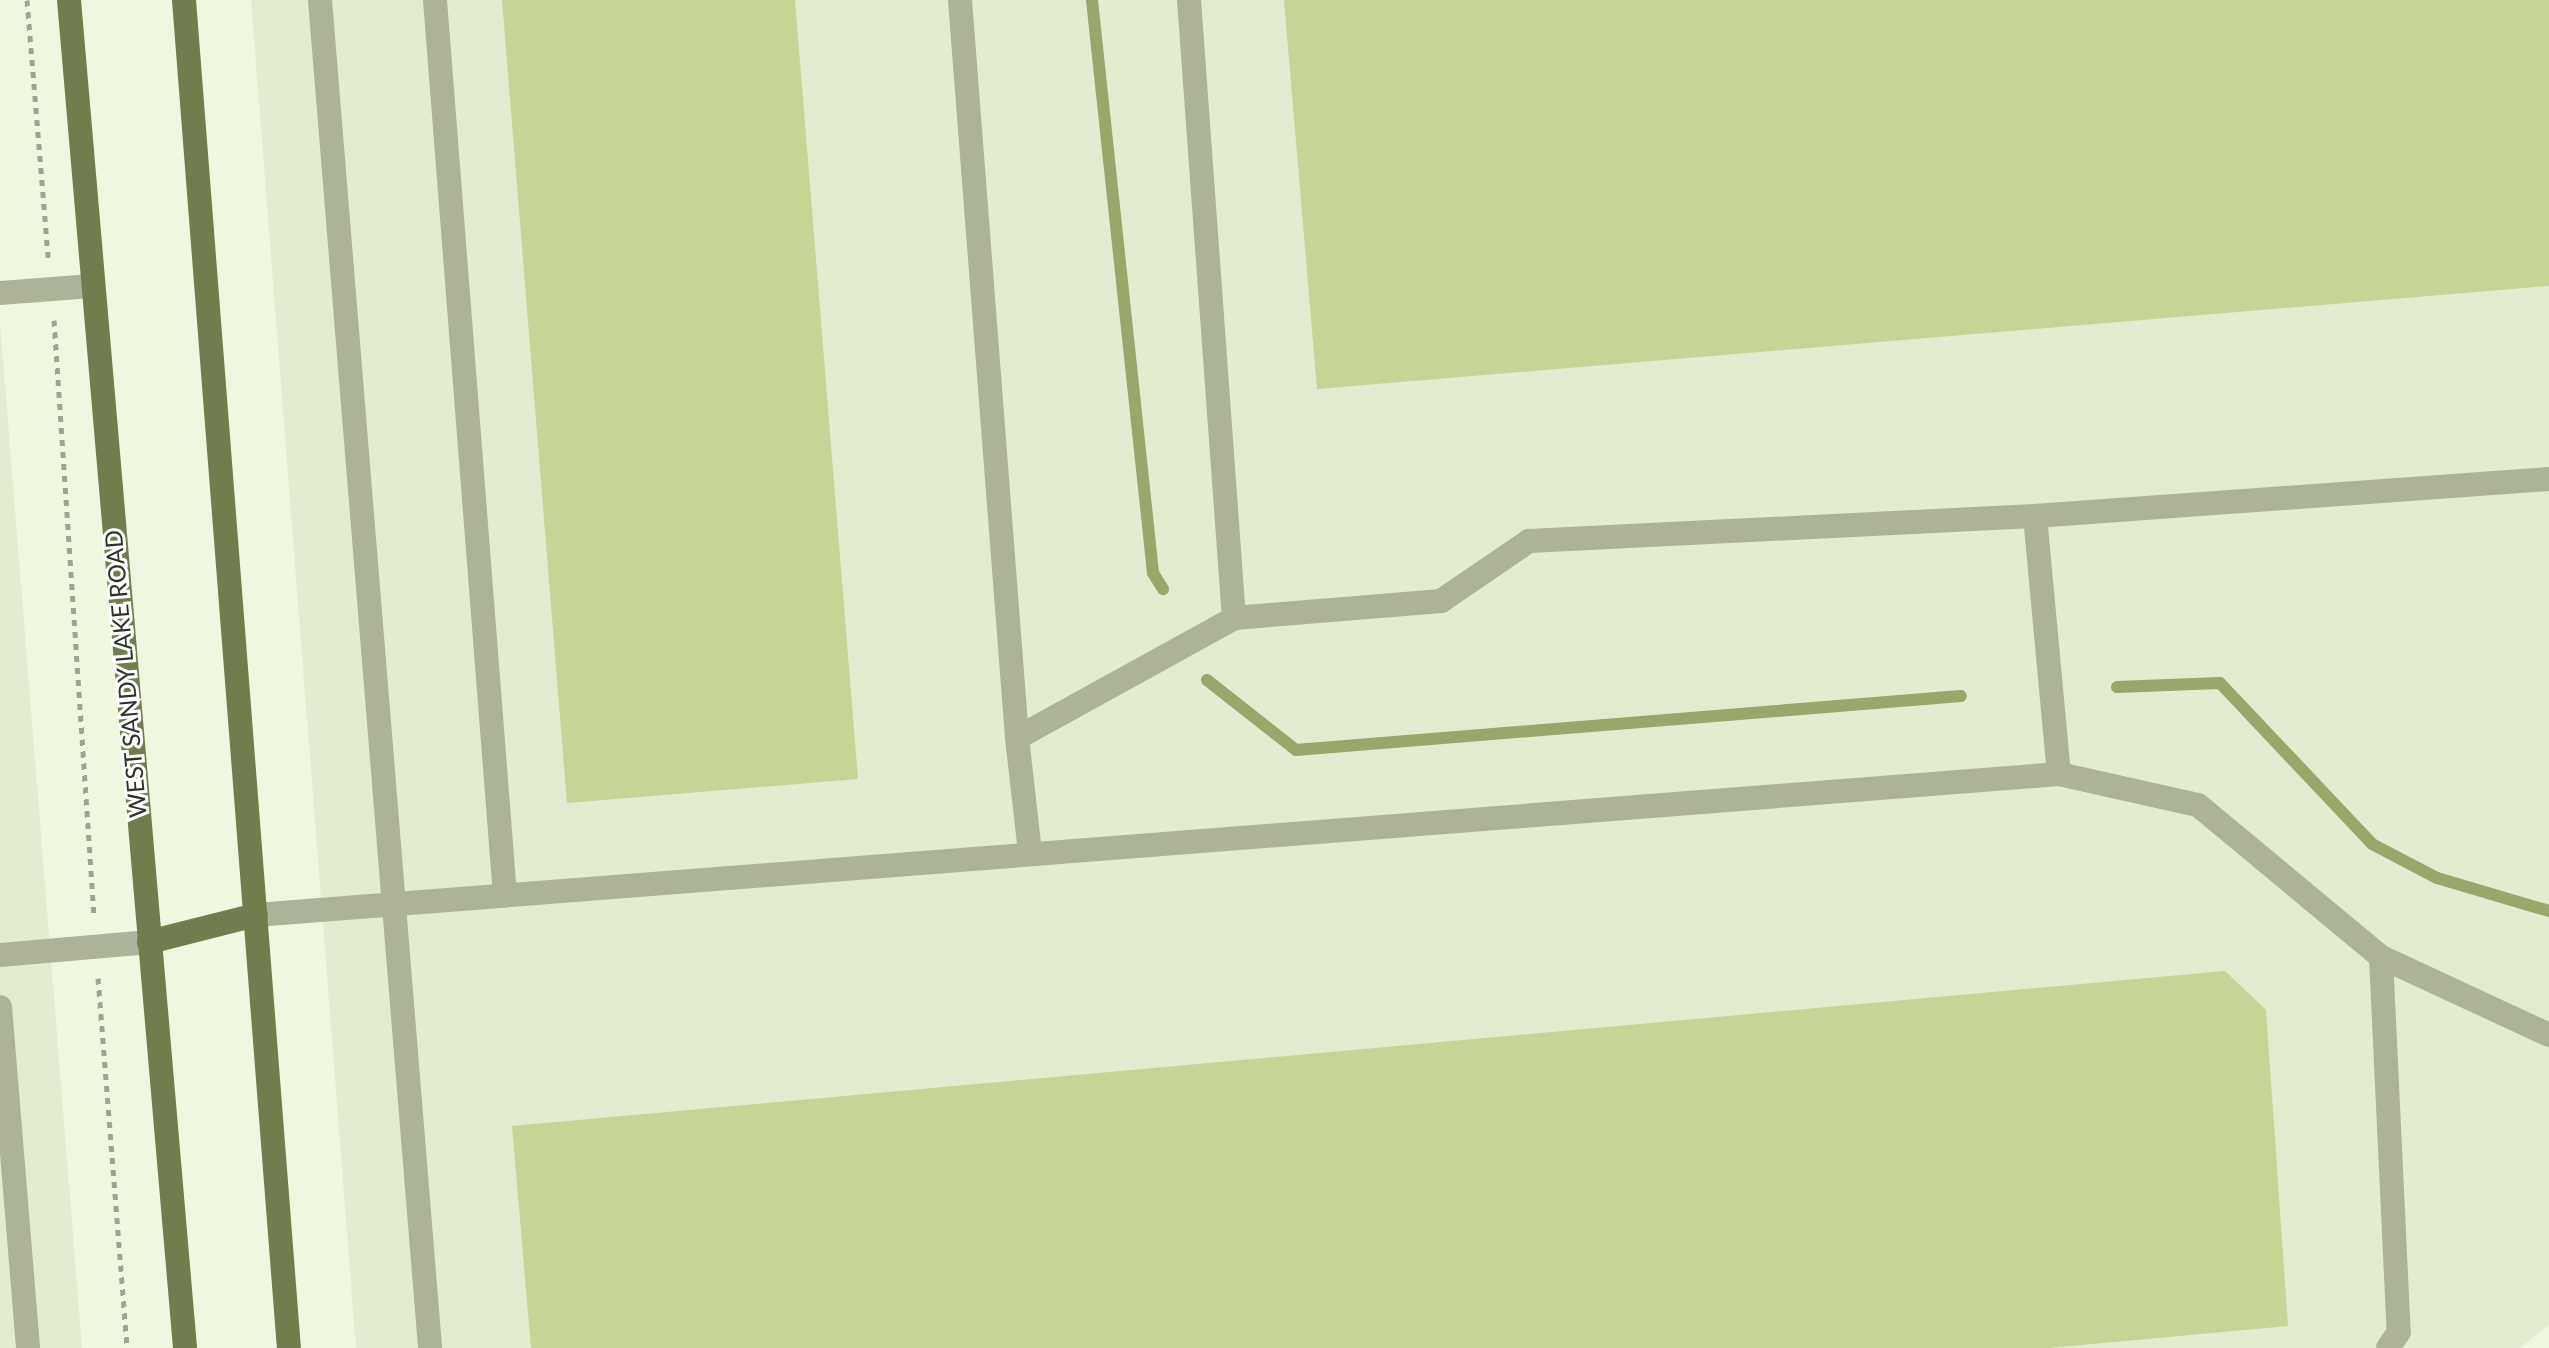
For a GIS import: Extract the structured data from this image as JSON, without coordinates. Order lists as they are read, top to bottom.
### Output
{
  "streets": {
    "main road": ["WEST SANDY LAKE ROAD"]
  }
}
